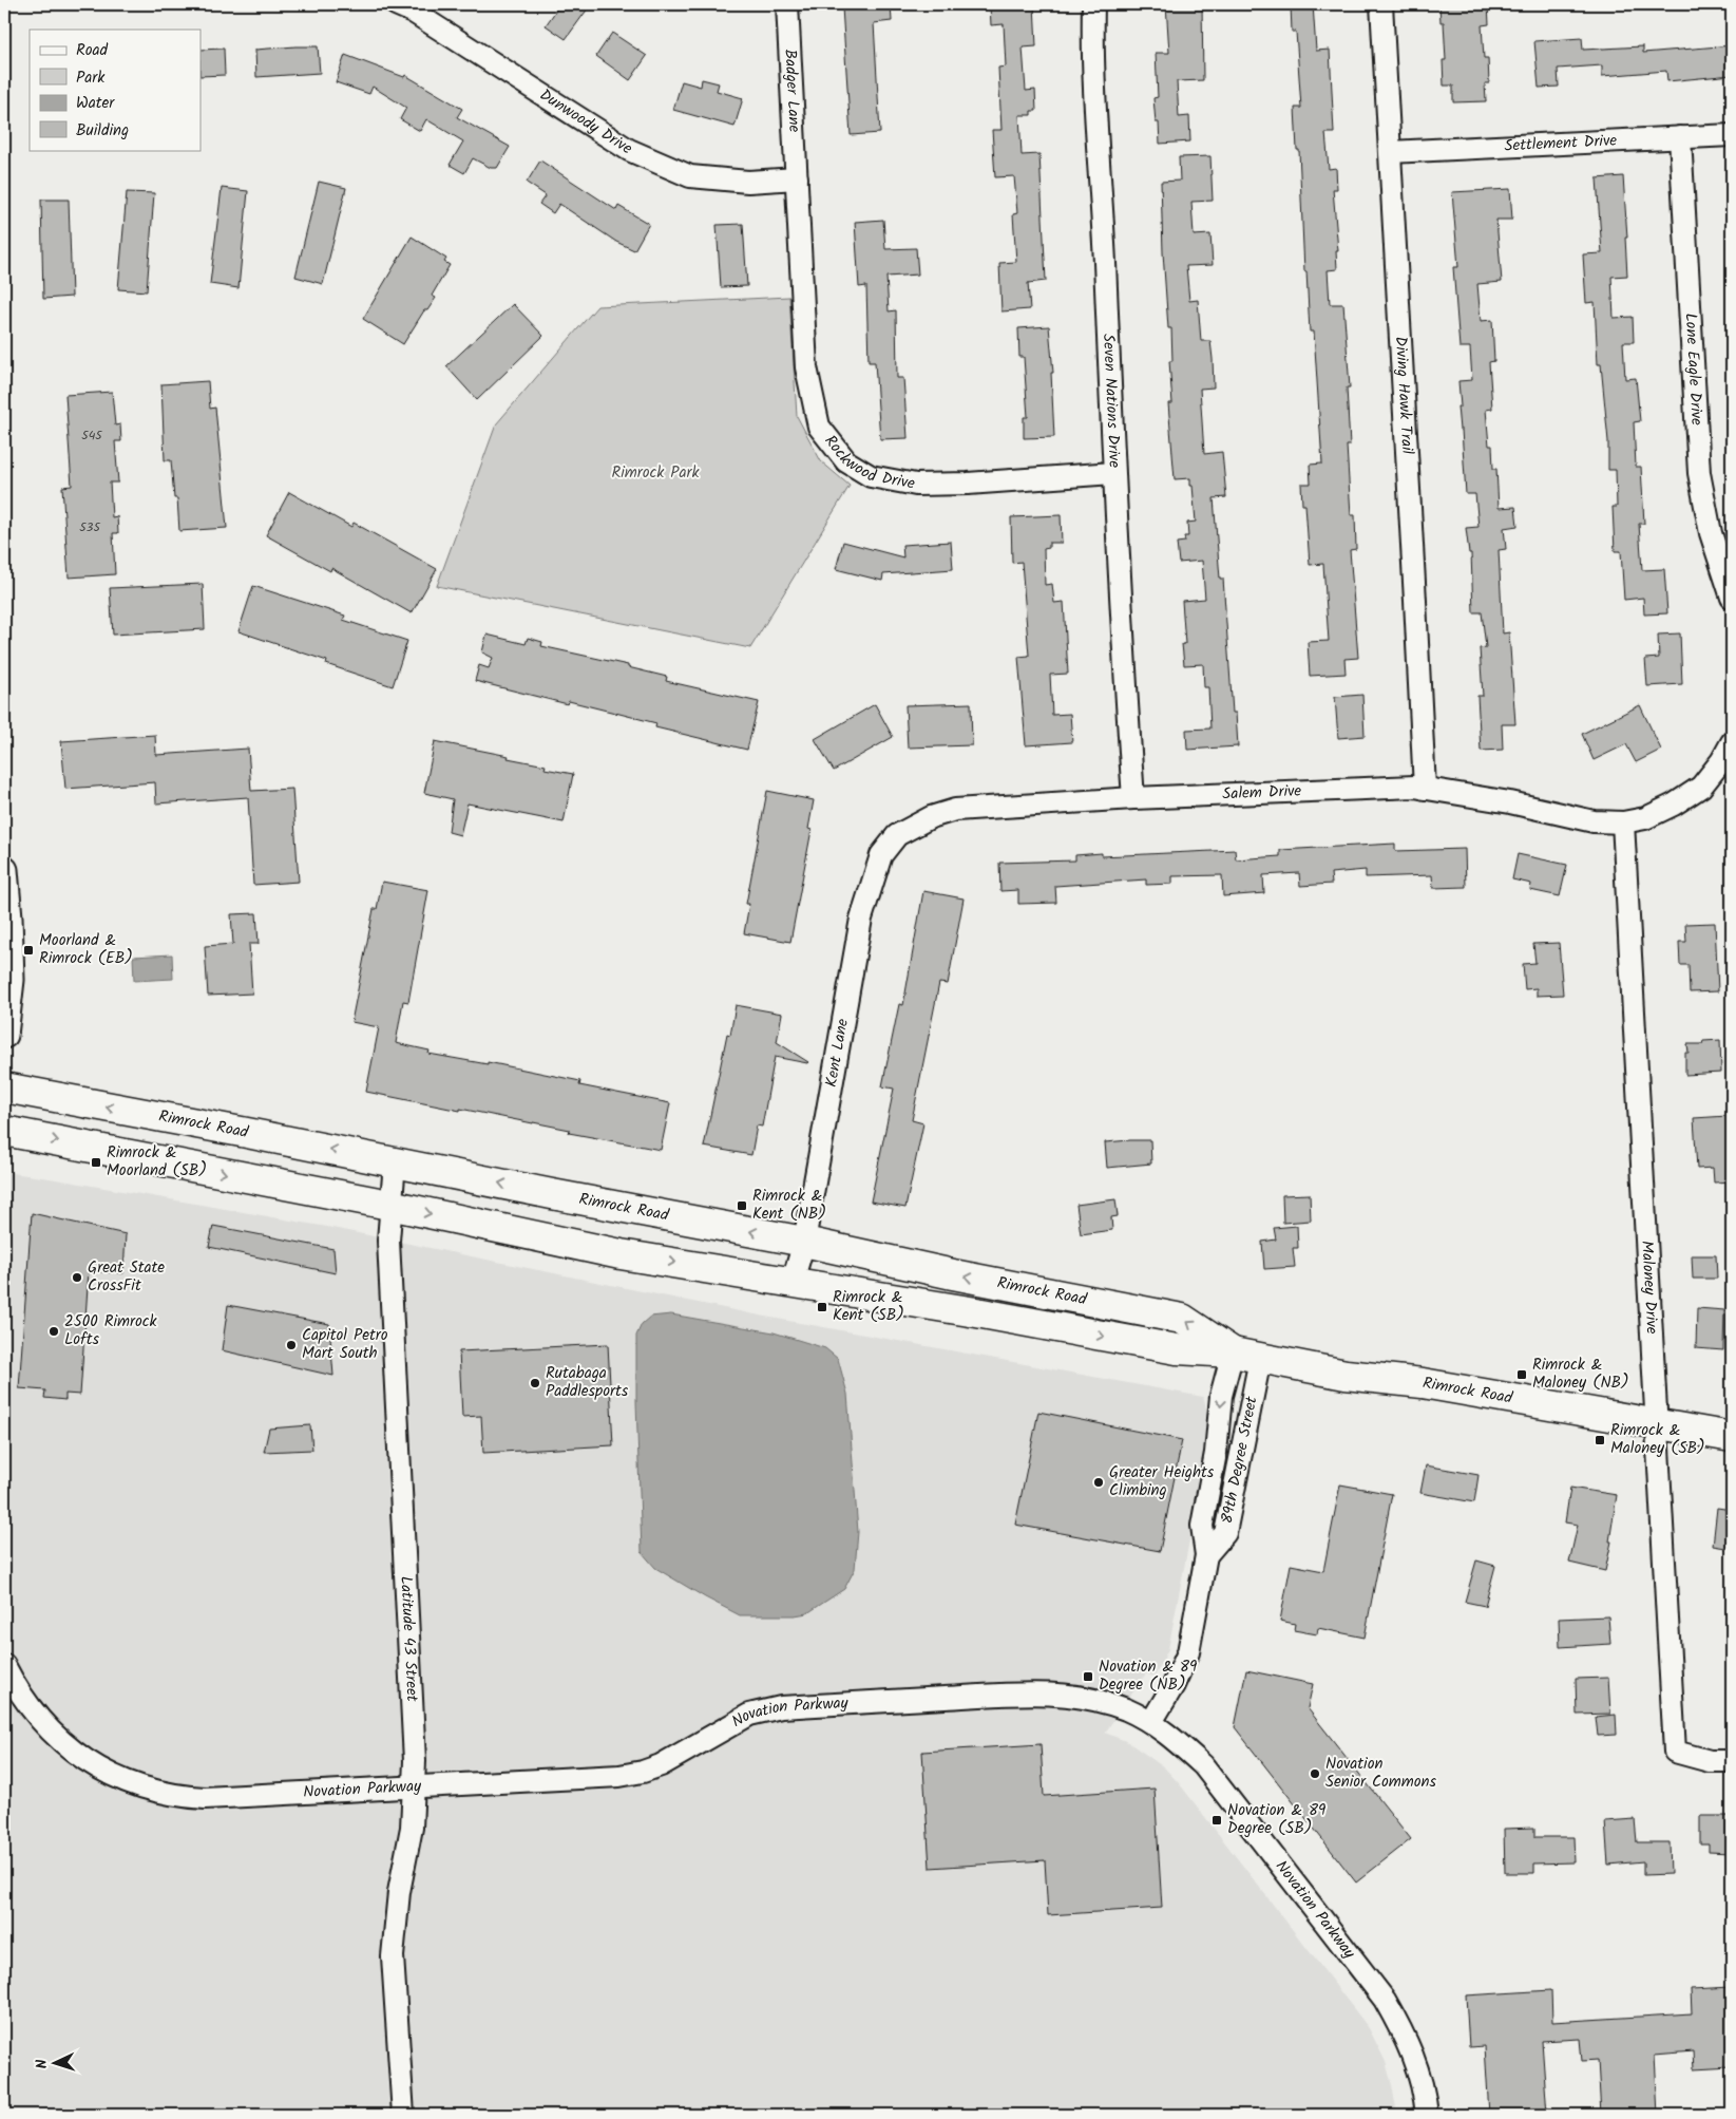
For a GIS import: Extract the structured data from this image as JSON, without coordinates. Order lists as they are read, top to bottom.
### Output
{
  "streets": {
    "main road": ["Rimrock Road"],
    "street": [
      "Badger Lane",
      "Dunwoody Drive",
      "Settlement Drive",
      "Lone Eagle Drive",
      "Diving Hawk Trail",
      "Seven Nations Drive",
      "Rockwood Drive",
      "Salem Drive",
      "Kent Lane",
      "Maloney Drive",
      "89th Degree Street",
      "Latitude 43 Street",
      "Novation Parkway"
    ]
  },
  "crossings": [
    ["Badger Lane", "Dunwoody Drive"],
    ["Badger Lane", "Rockwood Drive"],
    ["Dunwoody Drive", "Rockwood Drive"],
    ["Settlement Drive", "Lone Eagle Drive"],
    ["Settlement Drive", "Diving Hawk Trail"],
    ["Diving Hawk Trail", "Salem Drive"],
    ["Seven Nations Drive", "Rockwood Drive"],
    ["Seven Nations Drive", "Salem Drive"],
    ["Salem Drive", "Kent Lane"],
    ["Salem Drive", "Maloney Drive"],
    ["Kent Lane", "Rimrock Road"],
    ["Rimrock Road", "Maloney Drive"],
    ["Rimrock Road", "89th Degree Street"],
    ["Rimrock Road", "Latitude 43 Street"],
    ["89th Degree Street", "Novation Parkway"],
    ["Latitude 43 Street", "Novation Parkway"]
  ],
  "parks": ["Rimrock Park"],
  "places": {
    "transit": [
      "Moorland & Rimrock (EB)",
      "Rimrock & Moorland (SB)",
      "Rimrock & Kent (NB)",
      "Rimrock & Kent (SB)",
      "Rimrock & Maloney (NB)",
      "Rimrock & Maloney (SB)",
      "Novation & 89 Degree (NB)",
      "Novation & 89 Degree (SB)"
    ],
    "other": [
      "Great State CrossFit",
      "2500 Rimrock Lofts",
      "Capitol Petro Mart South",
      "Rutabaga Paddlesports",
      "Greater Heights Climbing",
      "Novation Senior Commons"
    ]
  },
  "house_numbers": ["545", "535"],
  "legend": [
    "Road",
    "Park",
    "Water",
    "Building"
  ],
  "north": "left"
}
